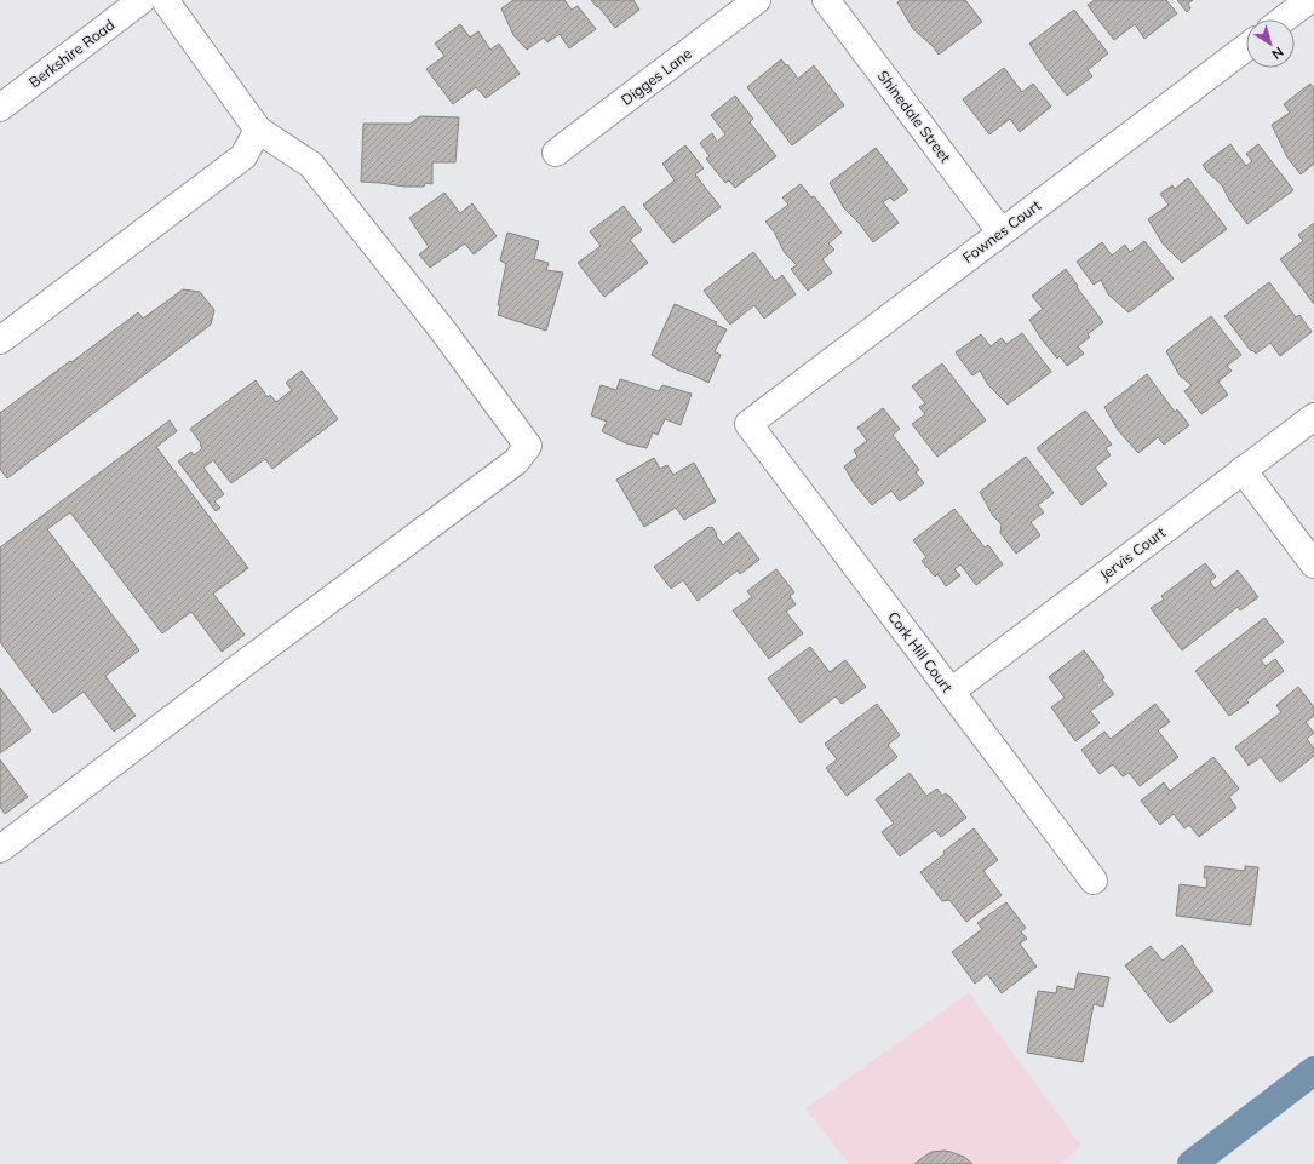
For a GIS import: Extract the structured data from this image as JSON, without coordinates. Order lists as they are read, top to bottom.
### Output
{
  "streets": {
    "street": [
      "Berkshire Road",
      "Digges Lane",
      "Shinedale Street",
      "Fownes Court",
      "Jervis Court",
      "Cork Hill Court"
    ]
  },
  "crossings": [
    ["Shinedale Street", "Fownes Court"],
    ["Fownes Court", "Cork Hill Court"],
    ["Jervis Court", "Cork Hill Court"]
  ],
  "north": "bottom right"
}
